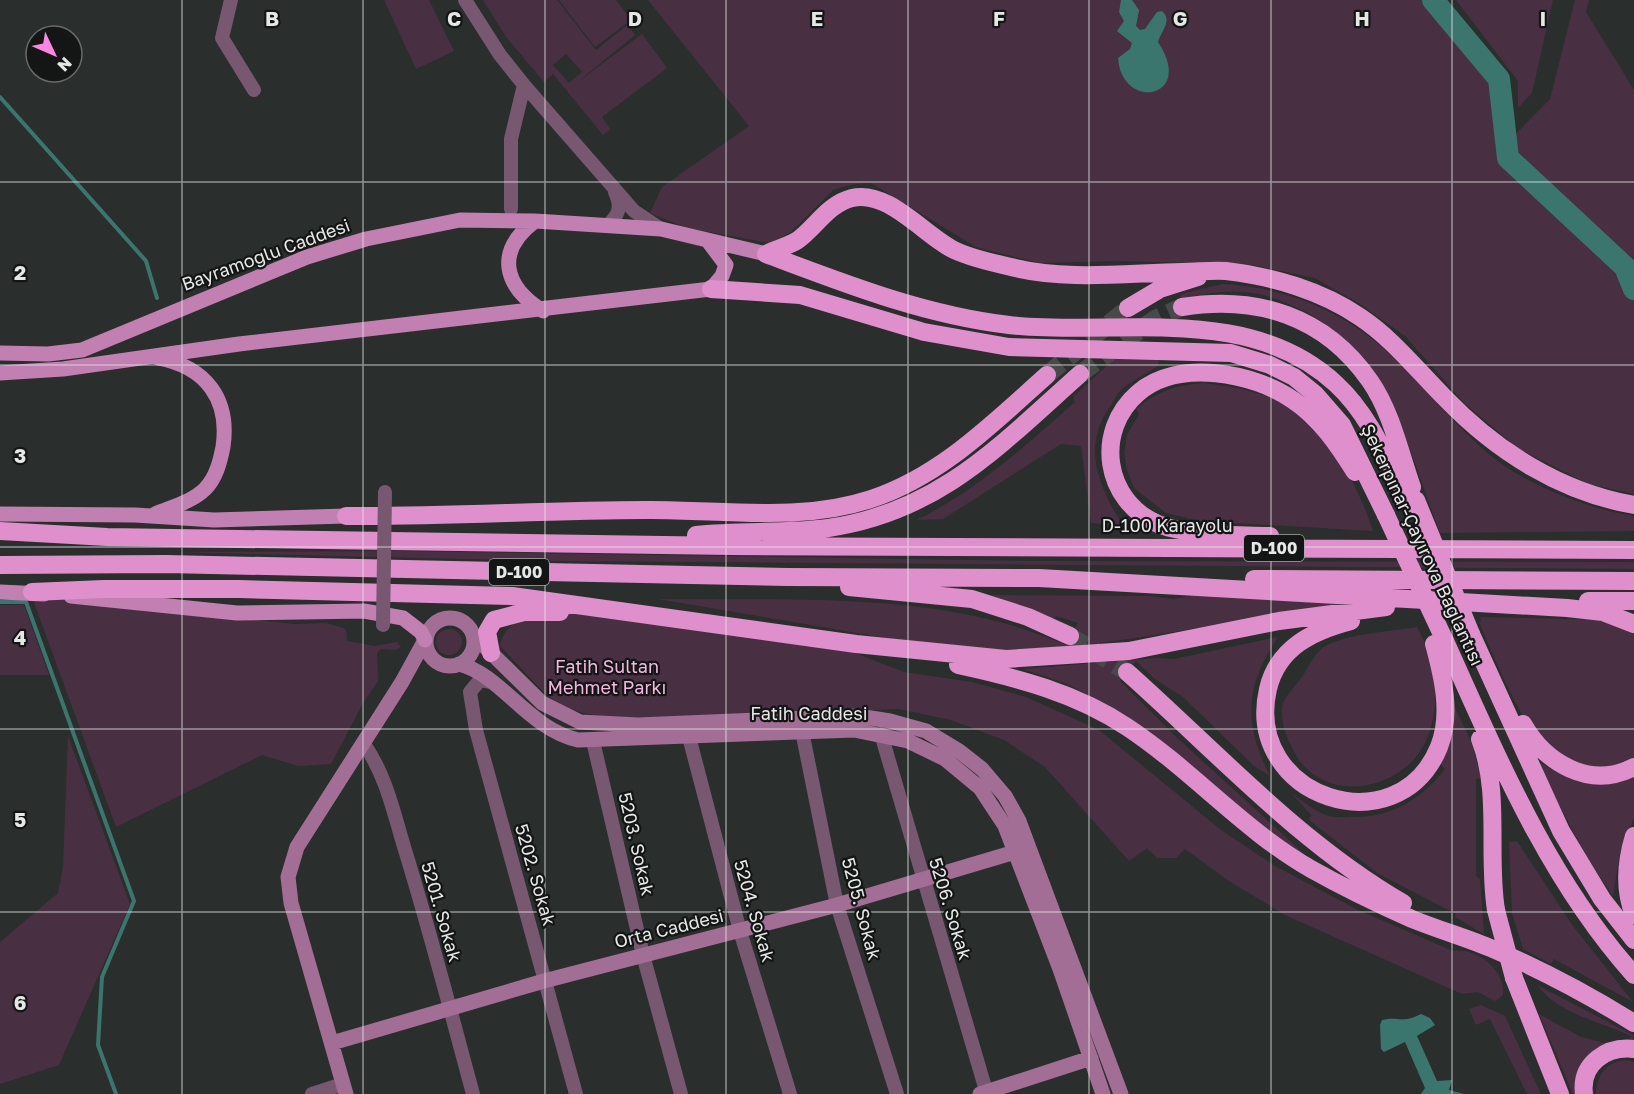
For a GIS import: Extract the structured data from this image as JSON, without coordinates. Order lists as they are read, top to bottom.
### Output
{
  "streets": {
    "highway": ["D-100 Karayolu", "Şekerpınar-Çayırova Bağlantısı", "D-100"],
    "main road": ["Bayramoğlu Caddesi"],
    "street": [
      "Fatih Caddesi",
      "5203. Sokak",
      "5202. Sokak",
      "5205. Sokak",
      "5206. Sokak",
      "5204. Sokak",
      "5201. Sokak",
      "Orta Caddesi"
    ]
  },
  "crossings": [
    ["Bayramoğlu Caddesi", "Şekerpınar-Çayırova Bağlantısı"],
    ["D-100 Karayolu", "D-100"],
    ["Fatih Caddesi", "5203. Sokak"],
    ["Fatih Caddesi", "5205. Sokak"],
    ["Fatih Caddesi", "5206. Sokak"],
    ["Fatih Caddesi", "5204. Sokak"],
    ["Fatih Caddesi", "Orta Caddesi"],
    ["5203. Sokak", "Orta Caddesi"],
    ["5202. Sokak", "Orta Caddesi"],
    ["5205. Sokak", "Orta Caddesi"],
    ["5206. Sokak", "Orta Caddesi"],
    ["5204. Sokak", "Orta Caddesi"],
    ["5201. Sokak", "Orta Caddesi"]
  ],
  "parks": ["Fatih Sultan Mehmet Parkı"],
  "north": "bottom right",
  "grid": {
    "columns": [
      "B",
      "C",
      "D",
      "E",
      "F",
      "G",
      "H",
      "I"
    ],
    "rows": [
      "2",
      "3",
      "4",
      "5",
      "6"
    ]
  }
}
